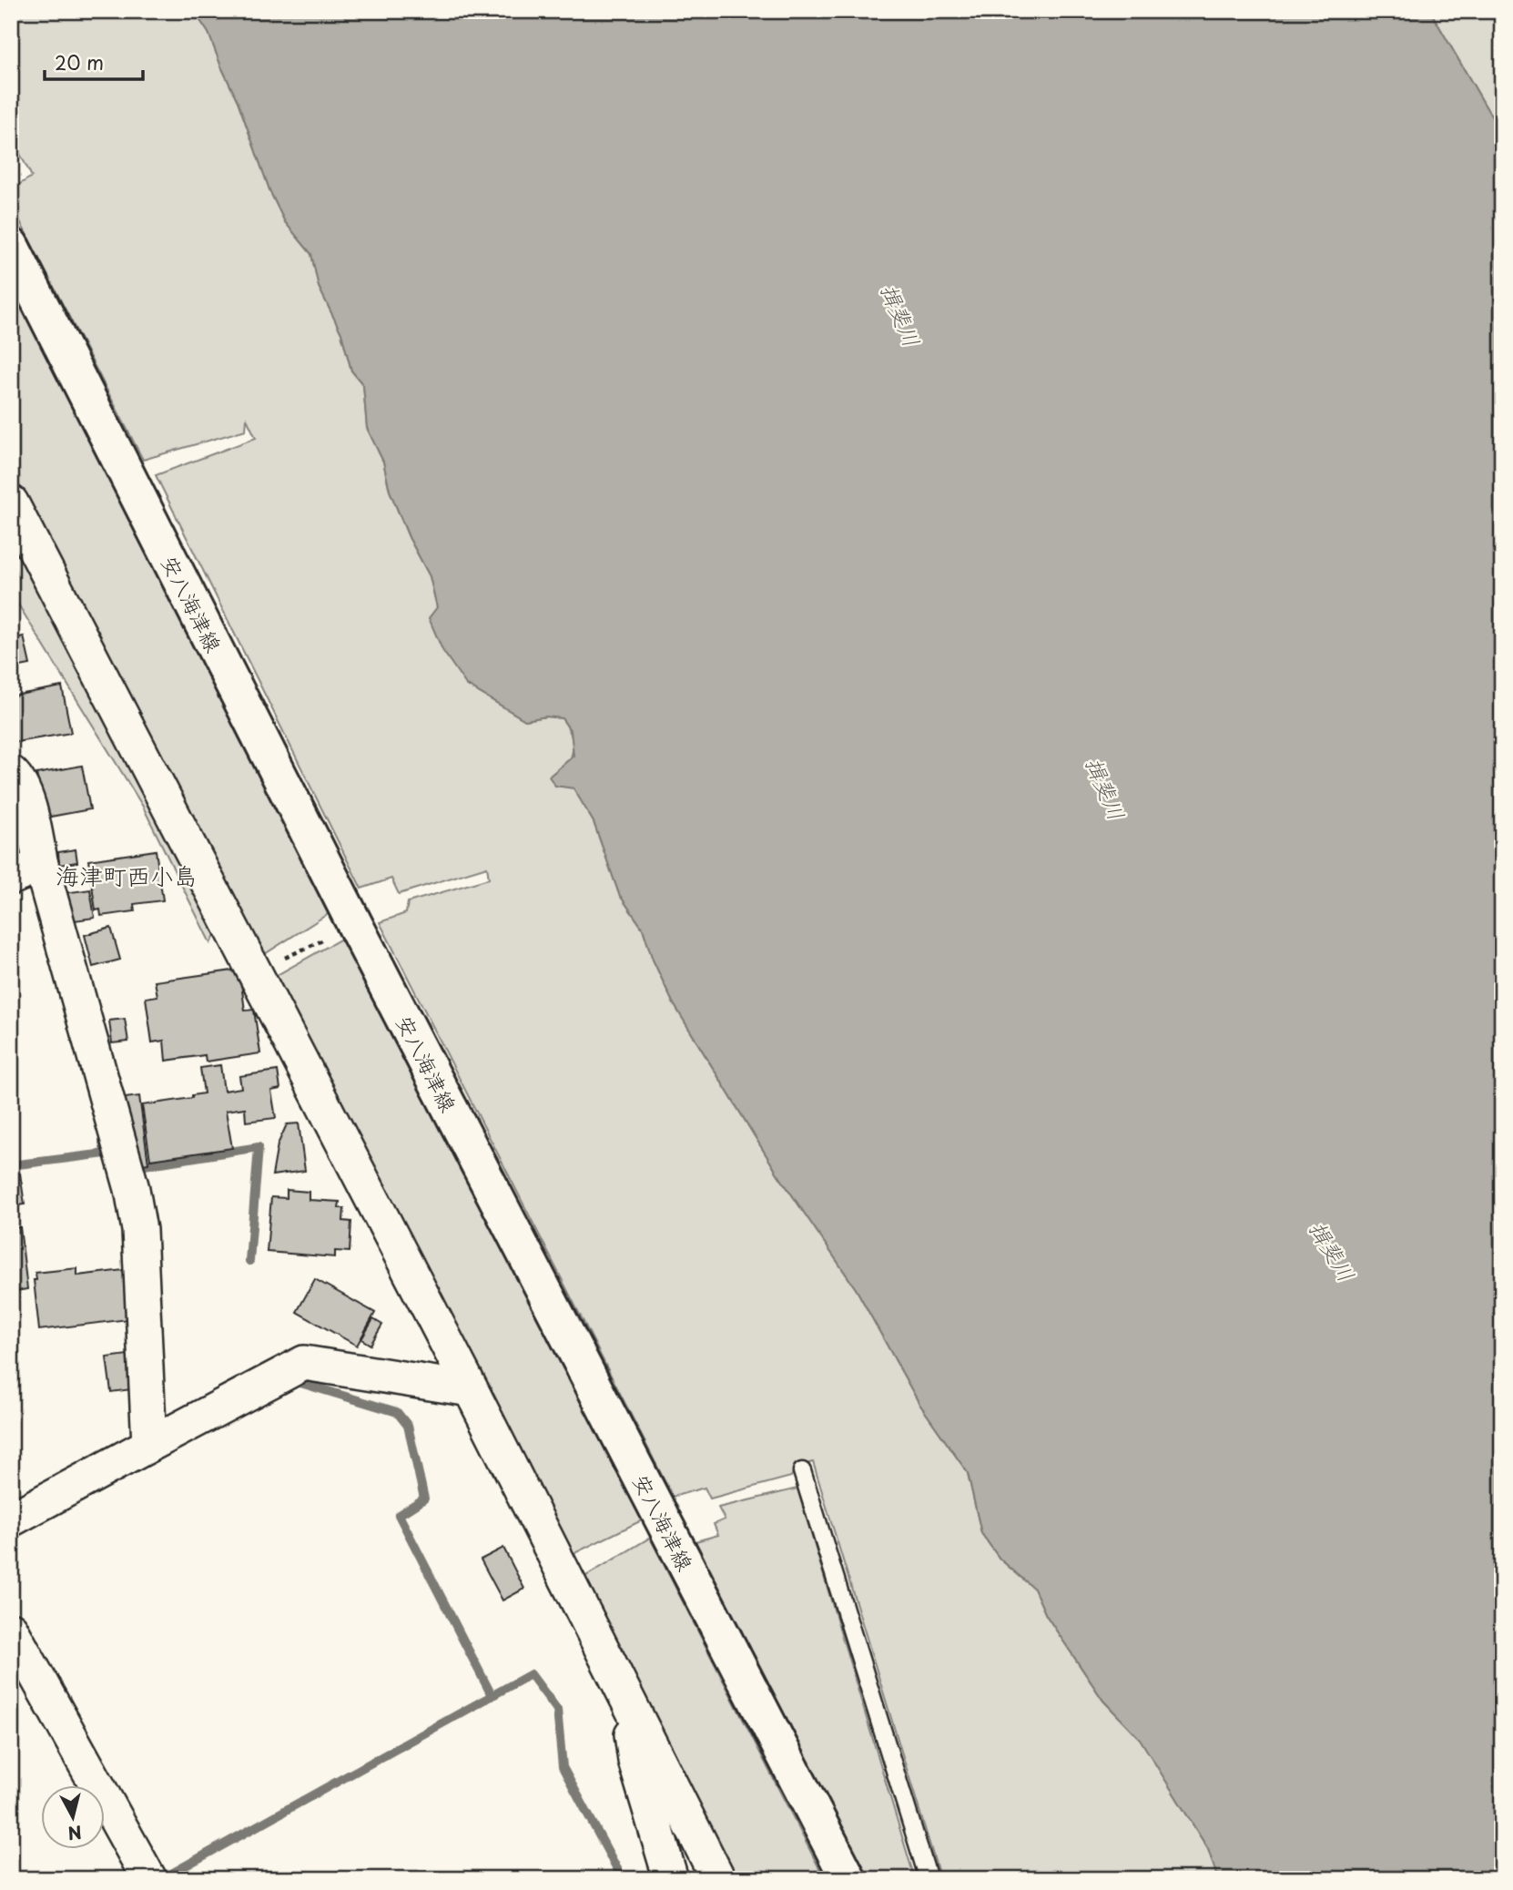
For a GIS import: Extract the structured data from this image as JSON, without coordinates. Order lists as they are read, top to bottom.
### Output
{
  "streets": {
    "main road": ["安八海津線"]
  },
  "districts": ["海津町西小島"],
  "water": ["揖斐川"],
  "scale_bar": "20 m",
  "north": "bottom"
}
